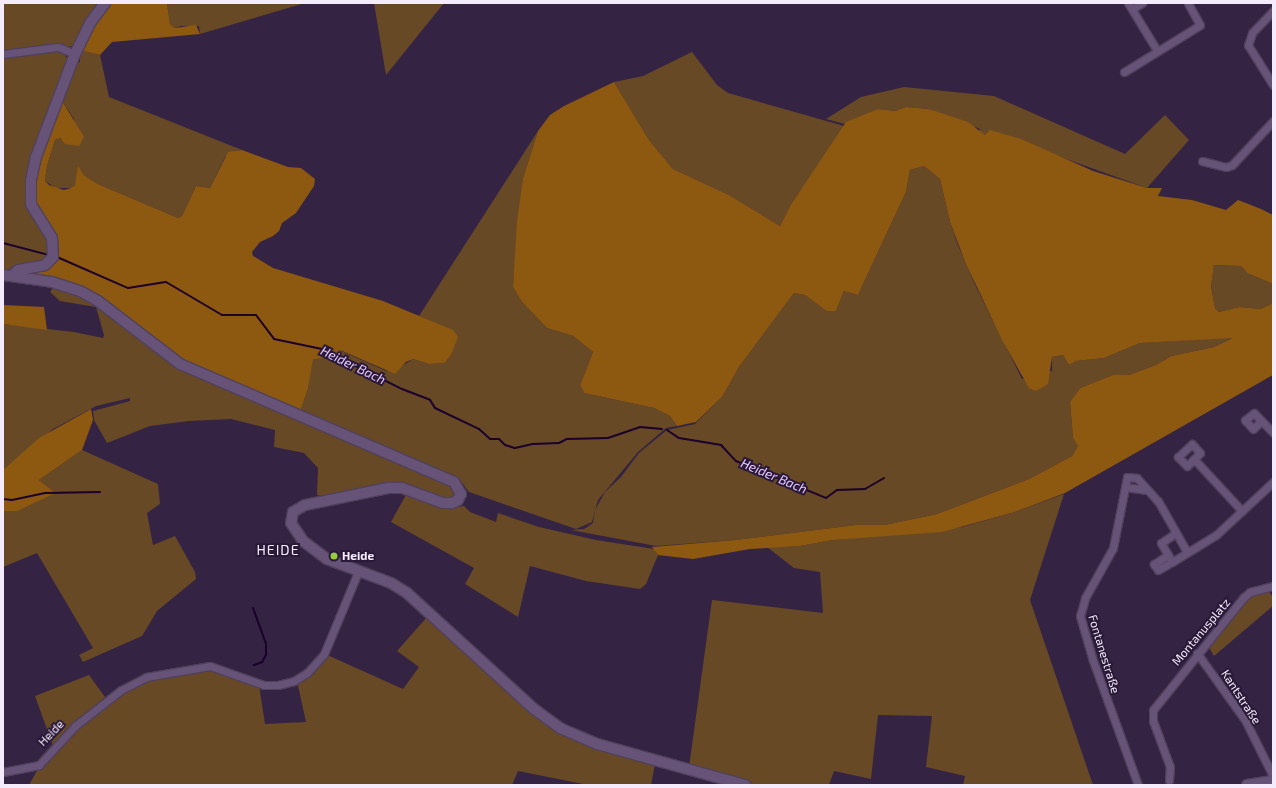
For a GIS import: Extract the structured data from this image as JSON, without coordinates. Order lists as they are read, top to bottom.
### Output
{
  "streets": {
    "street": [
      "Montanusplatz",
      "Fontanestraße",
      "Kantstraße",
      "Heide"
    ]
  },
  "crossings": [
    ["Montanusplatz", "Kantstraße"]
  ],
  "districts": ["HEIDE"],
  "water": ["Heider Bach"],
  "places": ["Heide"]
}
